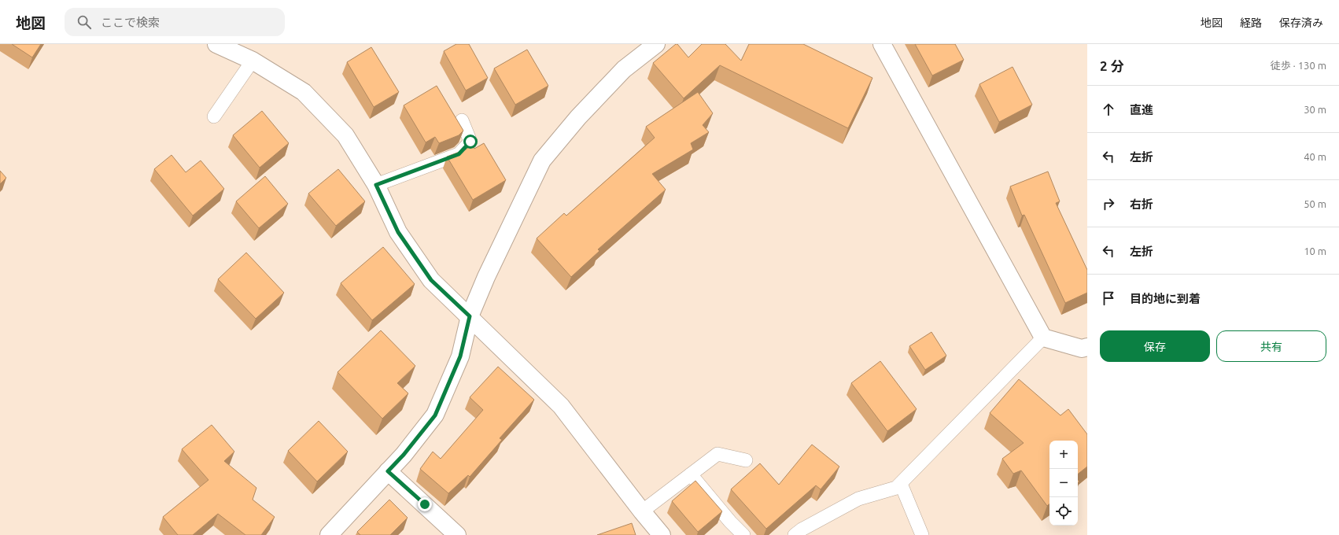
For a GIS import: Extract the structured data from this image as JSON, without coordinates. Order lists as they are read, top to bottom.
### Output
{
  "page": {
    "header": "地図",
    "search": "ここで検索",
    "nav": ["地図", "経路", "保存済み"],
    "heading": ["2 分", "徒歩 · 130 m"],
    "list": [
      ["直進", "30 m"],
      ["左折", "40 m"],
      ["右折", "50 m"],
      ["左折", "10 m"],
      "目的地に到着"
    ],
    "buttons": ["保存", "共有"],
    "map_buttons": ["+", "−"]
  }
}
